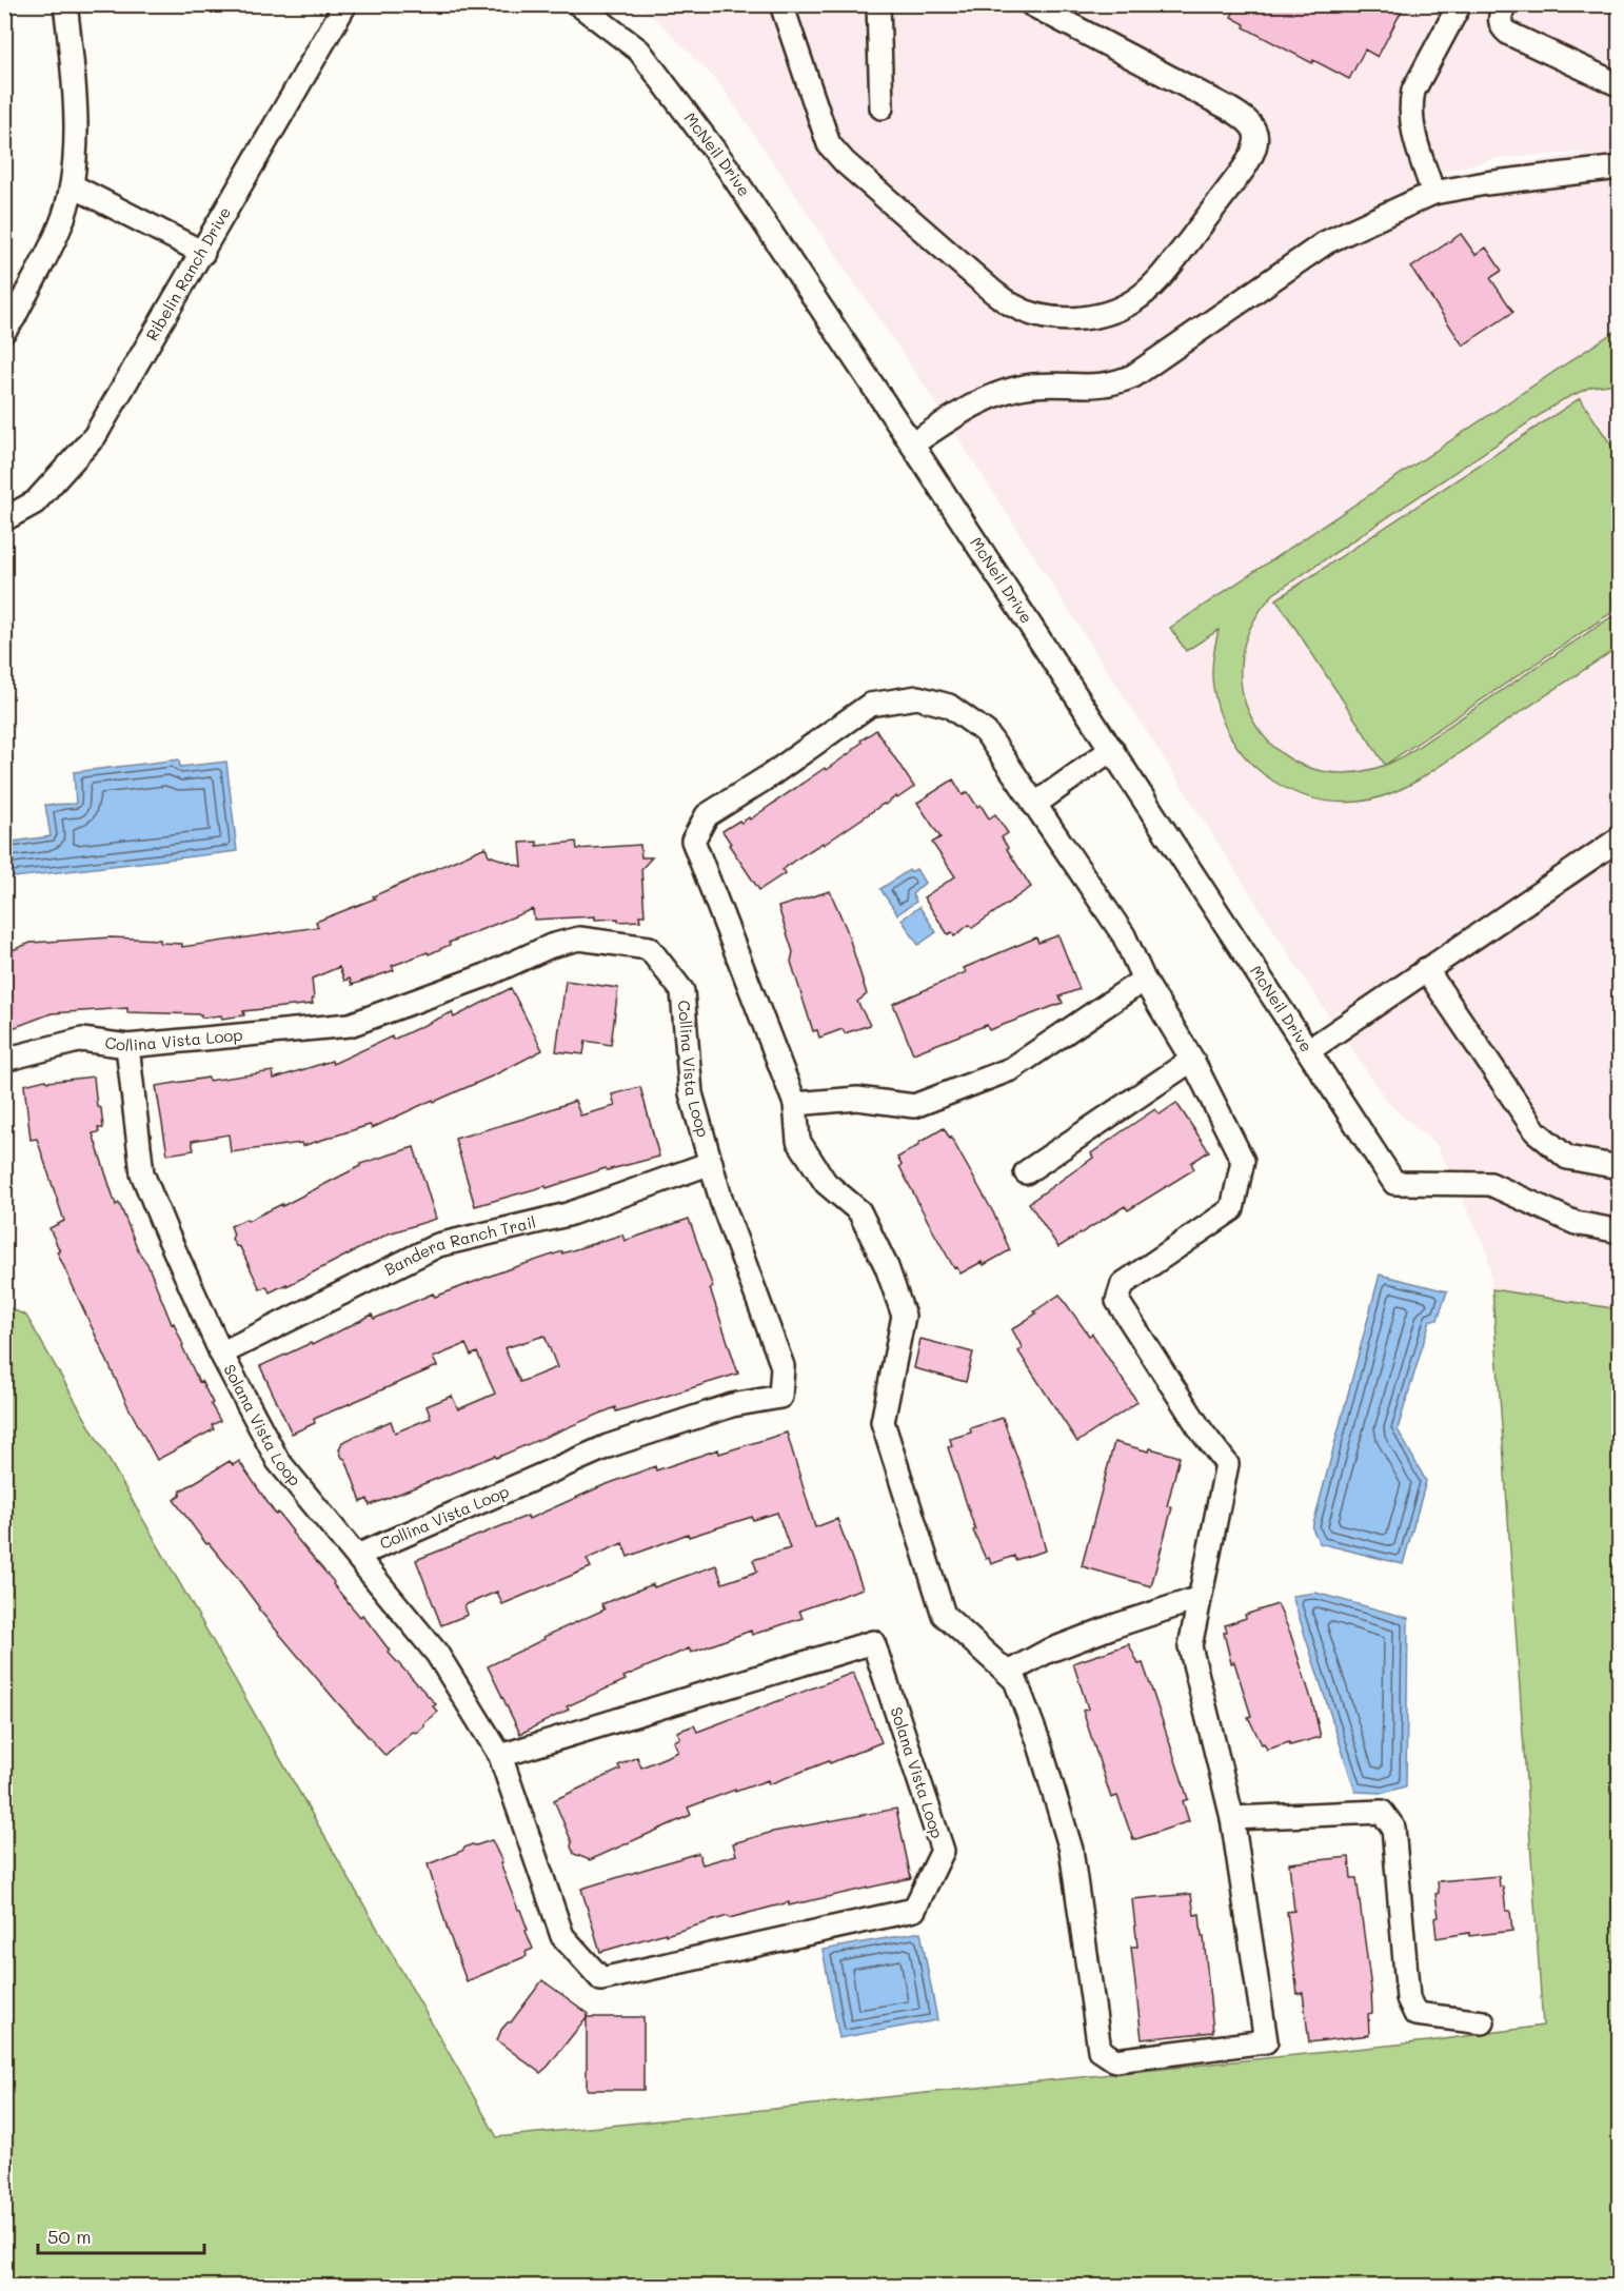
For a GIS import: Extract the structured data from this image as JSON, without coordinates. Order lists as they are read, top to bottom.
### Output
{
  "streets": {
    "street": [
      "McNeil Drive",
      "Ribelin Ranch Drive",
      "Collina Vista Loop",
      "Bandera Ranch Trail",
      "Solana Vista Loop"
    ]
  },
  "crossings": [
    ["Collina Vista Loop", "Bandera Ranch Trail"],
    ["Collina Vista Loop", "Solana Vista Loop"],
    ["Bandera Ranch Trail", "Solana Vista Loop"]
  ],
  "scale_bar": "50 m"
}
